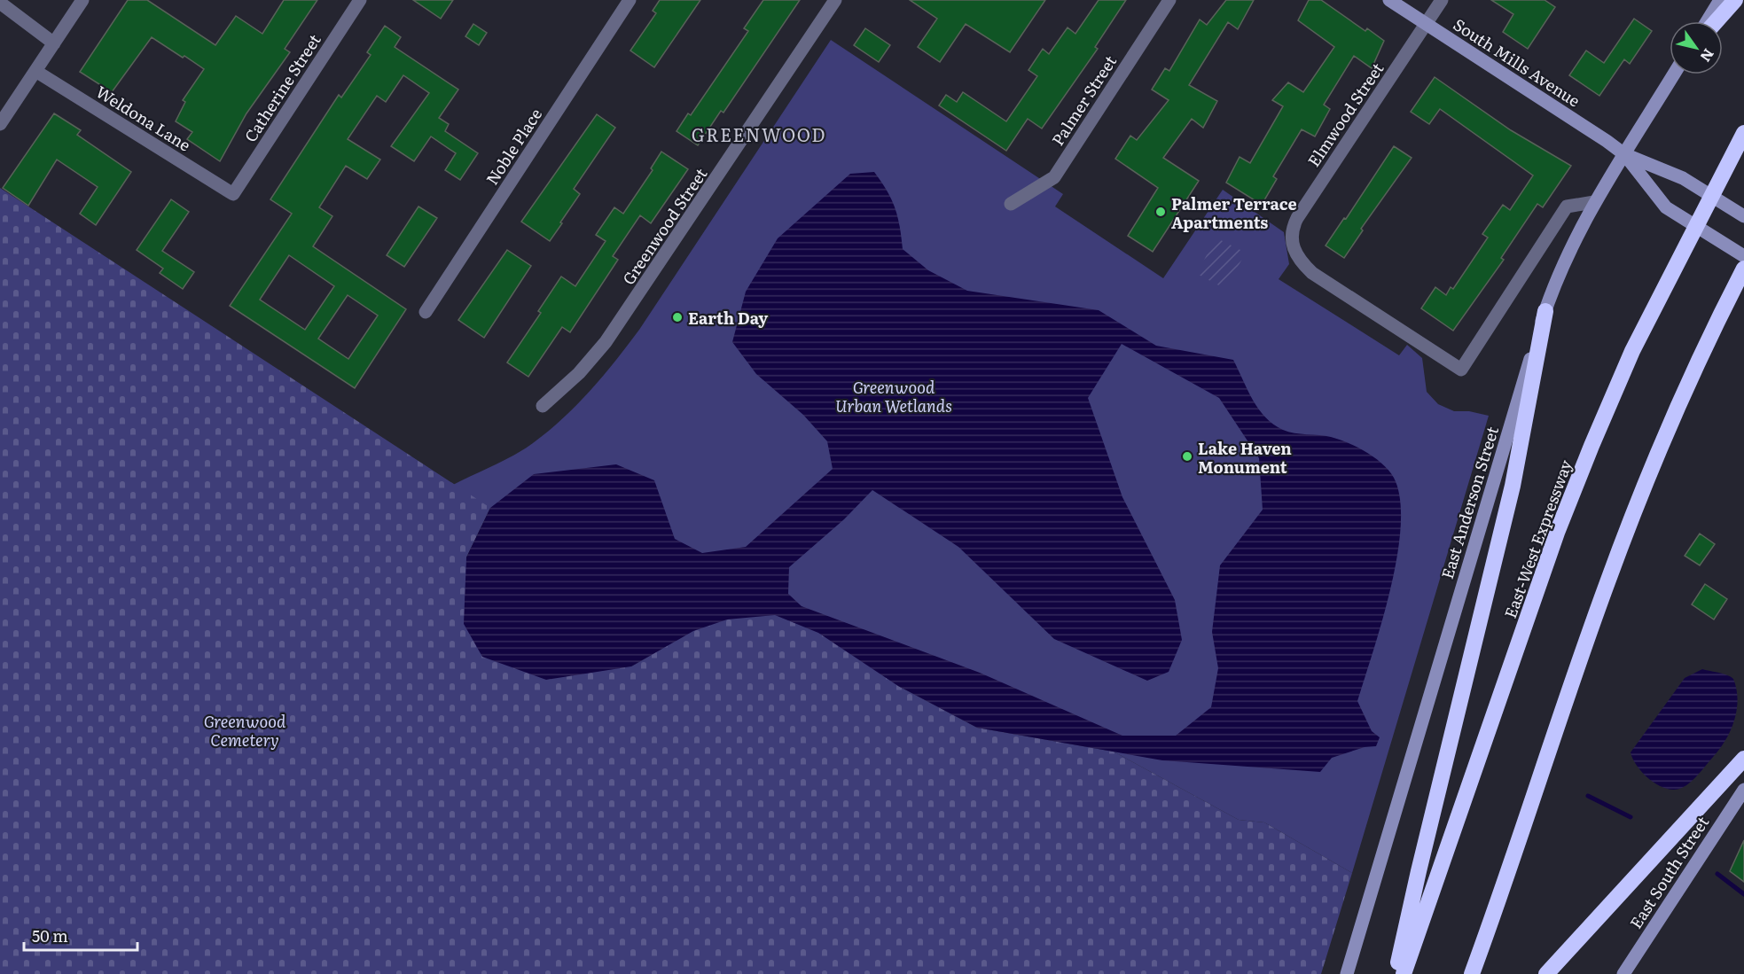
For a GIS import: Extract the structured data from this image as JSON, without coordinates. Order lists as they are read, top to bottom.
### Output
{
  "streets": {
    "highway": ["East-West Expressway"],
    "main road": ["South Mills Avenue", "East Anderson Street", "East South Street"],
    "street": [
      "Catherine Street",
      "Palmer Street",
      "Elmwood Street",
      "Weldona Lane",
      "Noble Place",
      "Greenwood Street"
    ]
  },
  "crossings": [
    ["South Mills Avenue", "Elmwood Street"],
    ["South Mills Avenue", "East Anderson Street"],
    ["Catherine Street", "Weldona Lane"],
    ["Elmwood Street", "East Anderson Street"]
  ],
  "districts": ["GREENWOOD"],
  "parks": ["Greenwood Urban Wetlands", "Greenwood Cemetery"],
  "places": ["Palmer Terrace Apartments", "Earth Day", "Lake Haven Monument"],
  "scale_bar": "50 m",
  "north": "bottom right"
}
